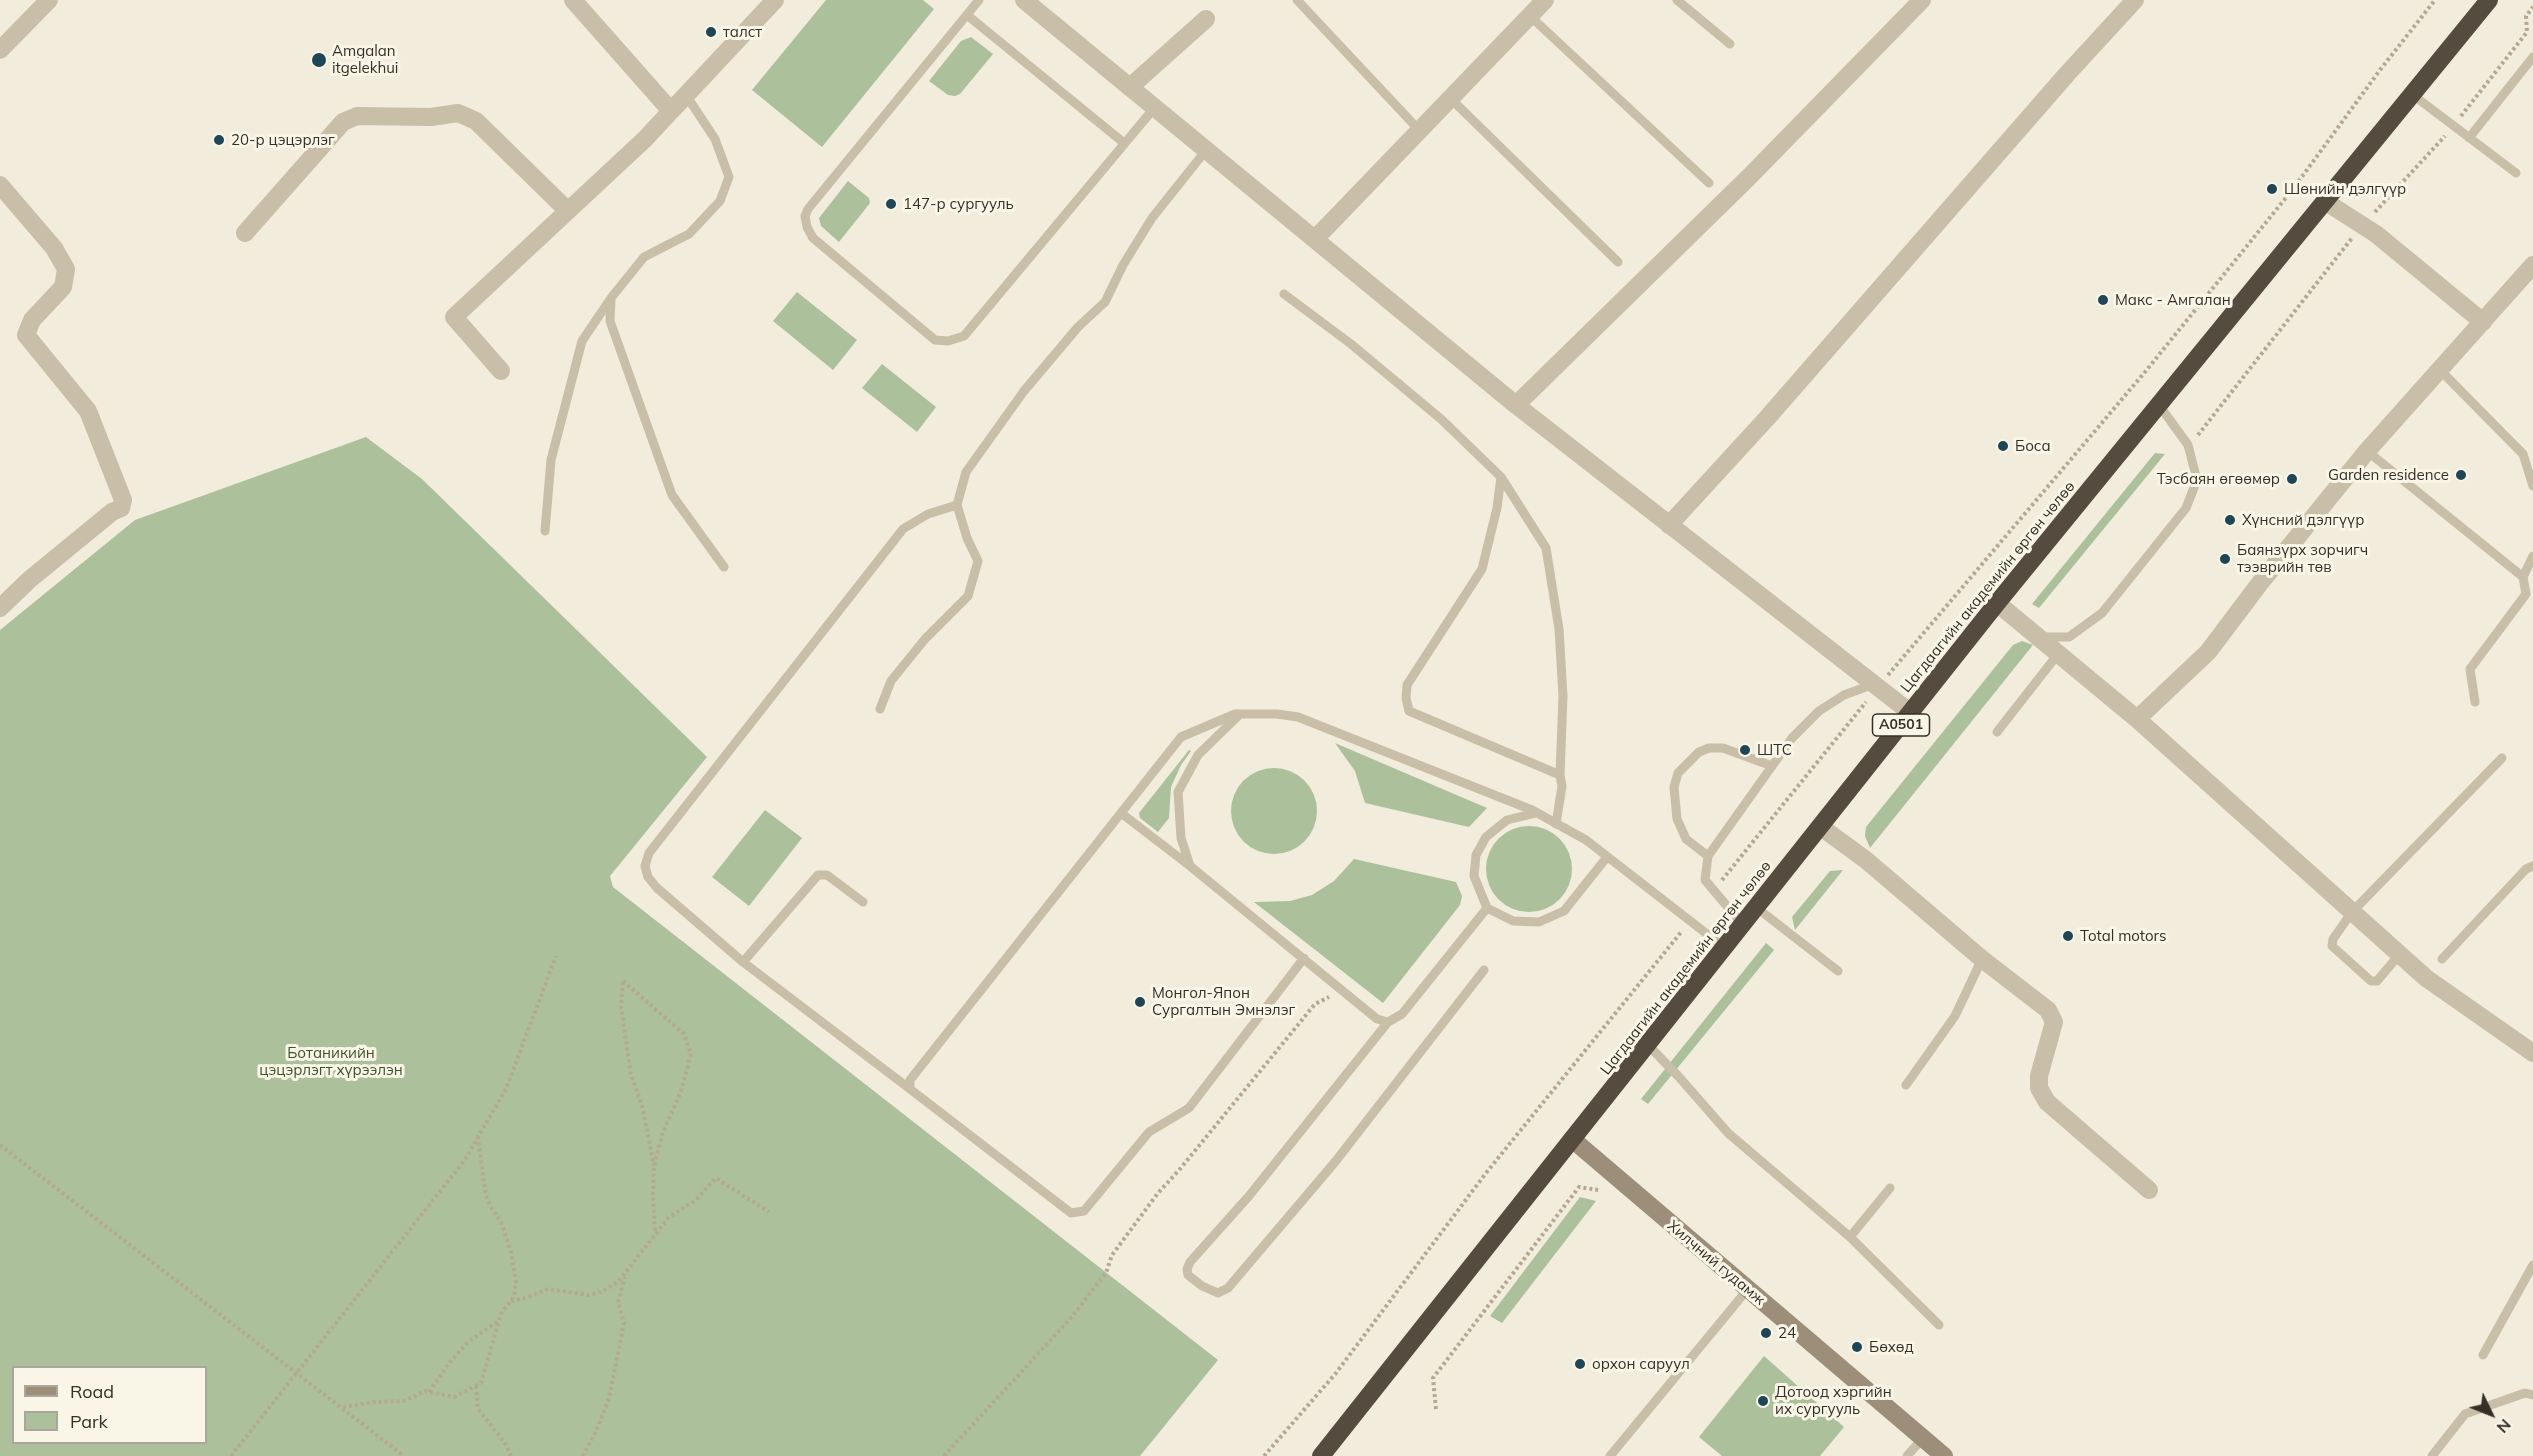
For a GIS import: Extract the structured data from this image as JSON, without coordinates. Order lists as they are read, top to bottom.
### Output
{
  "streets": {
    "highway": ["Цагдаагийн академийн өргөн чөлөө", "A0501"],
    "main road": ["Хилчний гудамж"]
  },
  "crossings": [
    ["Цагдаагийн академийн өргөн чөлөө", "Хилчний гудамж"]
  ],
  "parks": ["Ботаникийн цэцэрлэгт хүрээлэн"],
  "places": [
    "талст",
    "Amgalan itgelekhui",
    "20-р цэцэрлэг",
    "Шөнийн дэлгүүр",
    "147-р сургууль",
    "Макс - Амгалан",
    "Боса",
    "Garden residence",
    "Тэсбаян өгөөмөр",
    "Хүнсний дэлгүүр",
    "Баянзүрх зорчигч тээврийн төв",
    "ШТС",
    "Total motors",
    "Монгол-Япон Сургалтын Эмнэлэг",
    "24",
    "Бөхөд",
    "орхон саруул",
    "Дотоод хэргийн их сургууль"
  ],
  "legend": ["Road", "Park"],
  "north": "bottom right"
}
